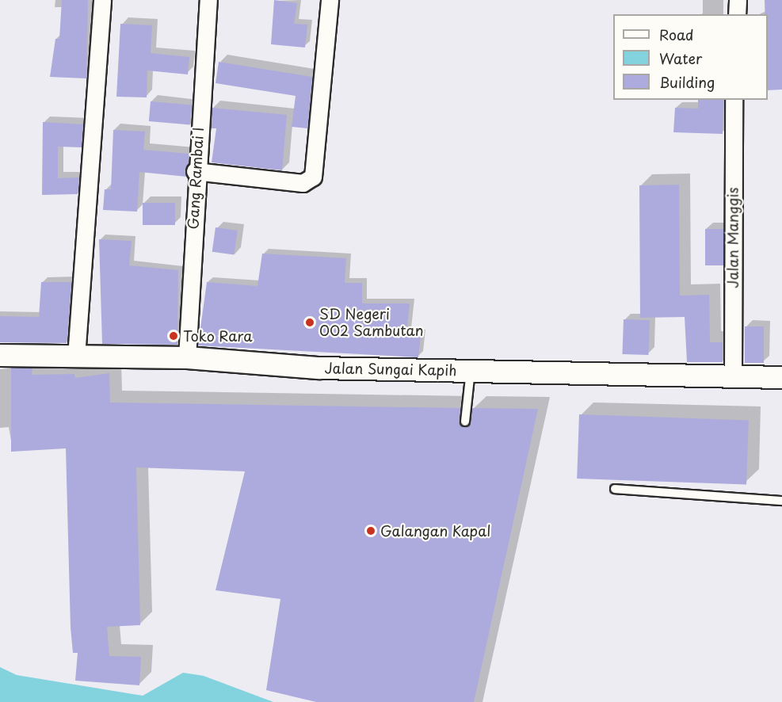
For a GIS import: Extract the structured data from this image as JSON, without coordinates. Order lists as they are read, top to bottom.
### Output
{
  "streets": {
    "street": ["Gang Rambai I", "Jalan Manggis", "Jalan Sungai Kapih"]
  },
  "crossings": [
    ["Gang Rambai I", "Jalan Sungai Kapih"],
    ["Jalan Manggis", "Jalan Sungai Kapih"]
  ],
  "places": ["SD Negeri 002 Sambutan", "Toko Rara", "Galangan Kapal"],
  "legend": ["Road", "Water", "Building"]
}
